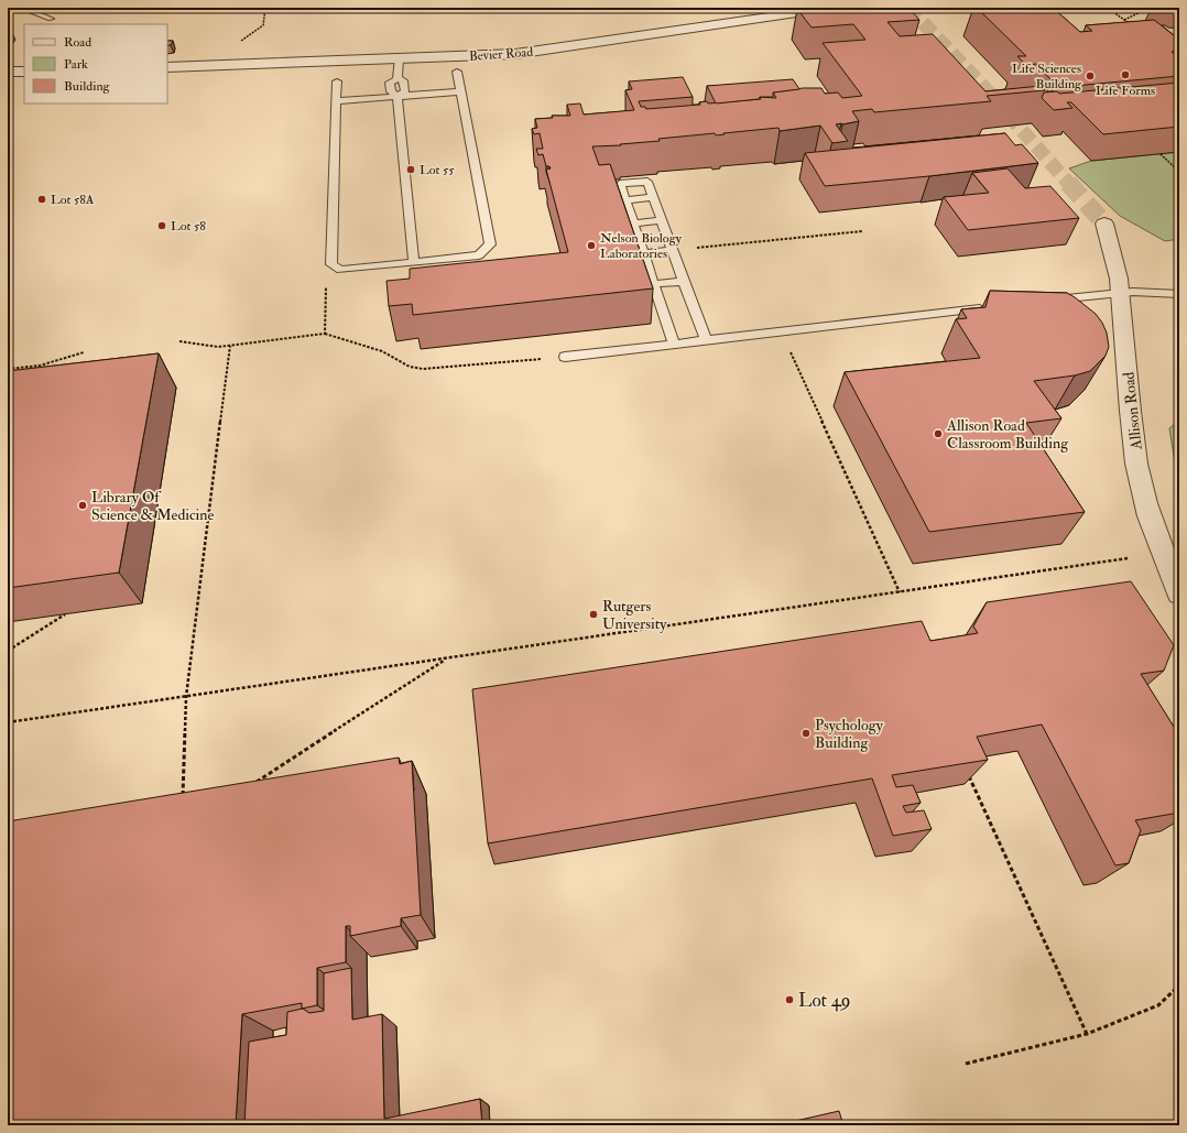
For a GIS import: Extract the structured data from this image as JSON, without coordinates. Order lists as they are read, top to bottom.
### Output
{
  "streets": {
    "street": ["Bevier Road", "Allison Road"]
  },
  "places": [
    "Life Forms",
    "Life Sciences Building",
    "Lot 55",
    "Lot 58A",
    "Lot 58",
    "Nelson Biology Laboratories",
    "Allison Road Classroom Building",
    "Library Of Science & Medicine",
    "Rutgers University",
    "Psychology Building",
    "Lot 49"
  ],
  "legend": ["Road", "Park", "Building"]
}
